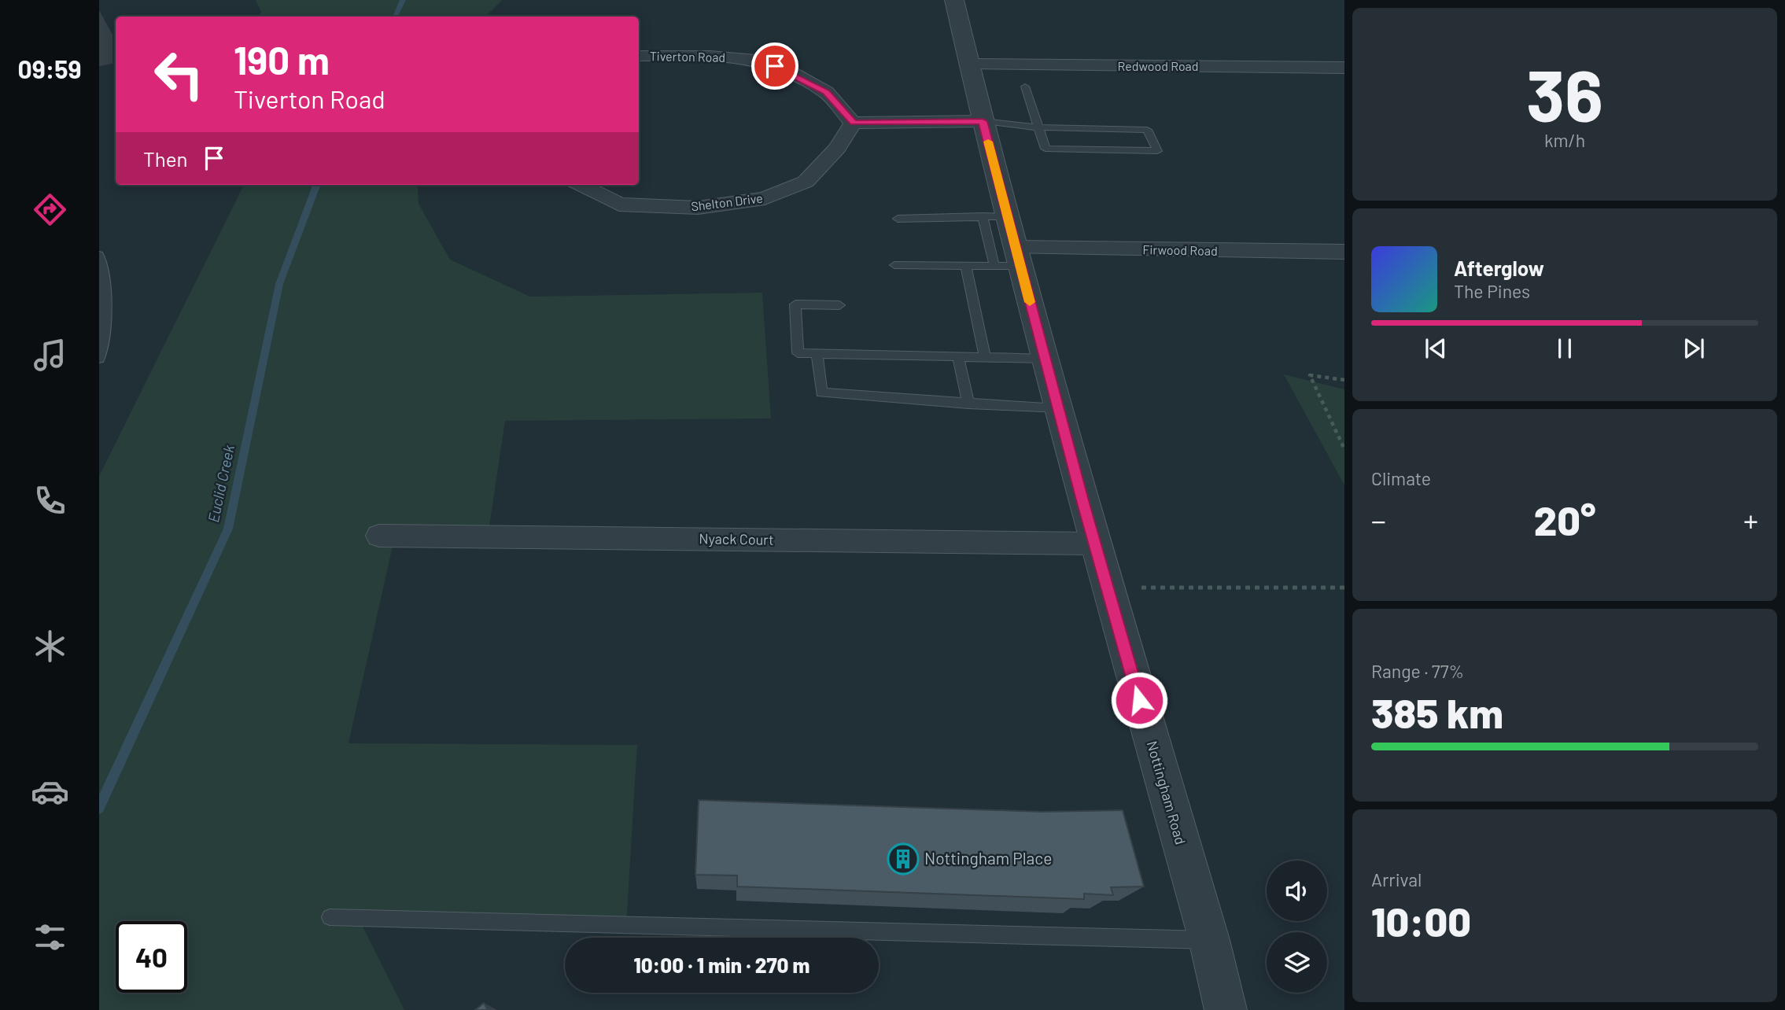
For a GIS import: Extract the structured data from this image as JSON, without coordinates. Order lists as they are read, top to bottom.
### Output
{
  "streets": {
    "street": [
      "Tiverton Road",
      "Redwood Road",
      "Shelton Drive",
      "Firwood Road",
      "Nyack Court",
      "Nottingham Road"
    ]
  },
  "crossings": [
    ["Tiverton Road", "Shelton Drive"],
    ["Redwood Road", "Nottingham Road"],
    ["Firwood Road", "Nottingham Road"],
    ["Nyack Court", "Nottingham Road"]
  ],
  "water": ["Euclid Creek"],
  "places": {
    "building": ["Nottingham Place"]
  },
  "page": {
    "tabs": "09:59",
    "tile": [
      ["36", "km/h"],
      "Climate",
      ["Range · 77%", "385 km"],
      ["Arrival", "10:00"]
    ],
    "turn": ["190 m", "Tiverton Road"],
    "then": "Then",
    "song": ["Afterglow", "The Pines"],
    "heat": ["−", "20°", "+"],
    "limit": "40",
    "trip": "10:00 · 1 min · 270 m"
  }
}
